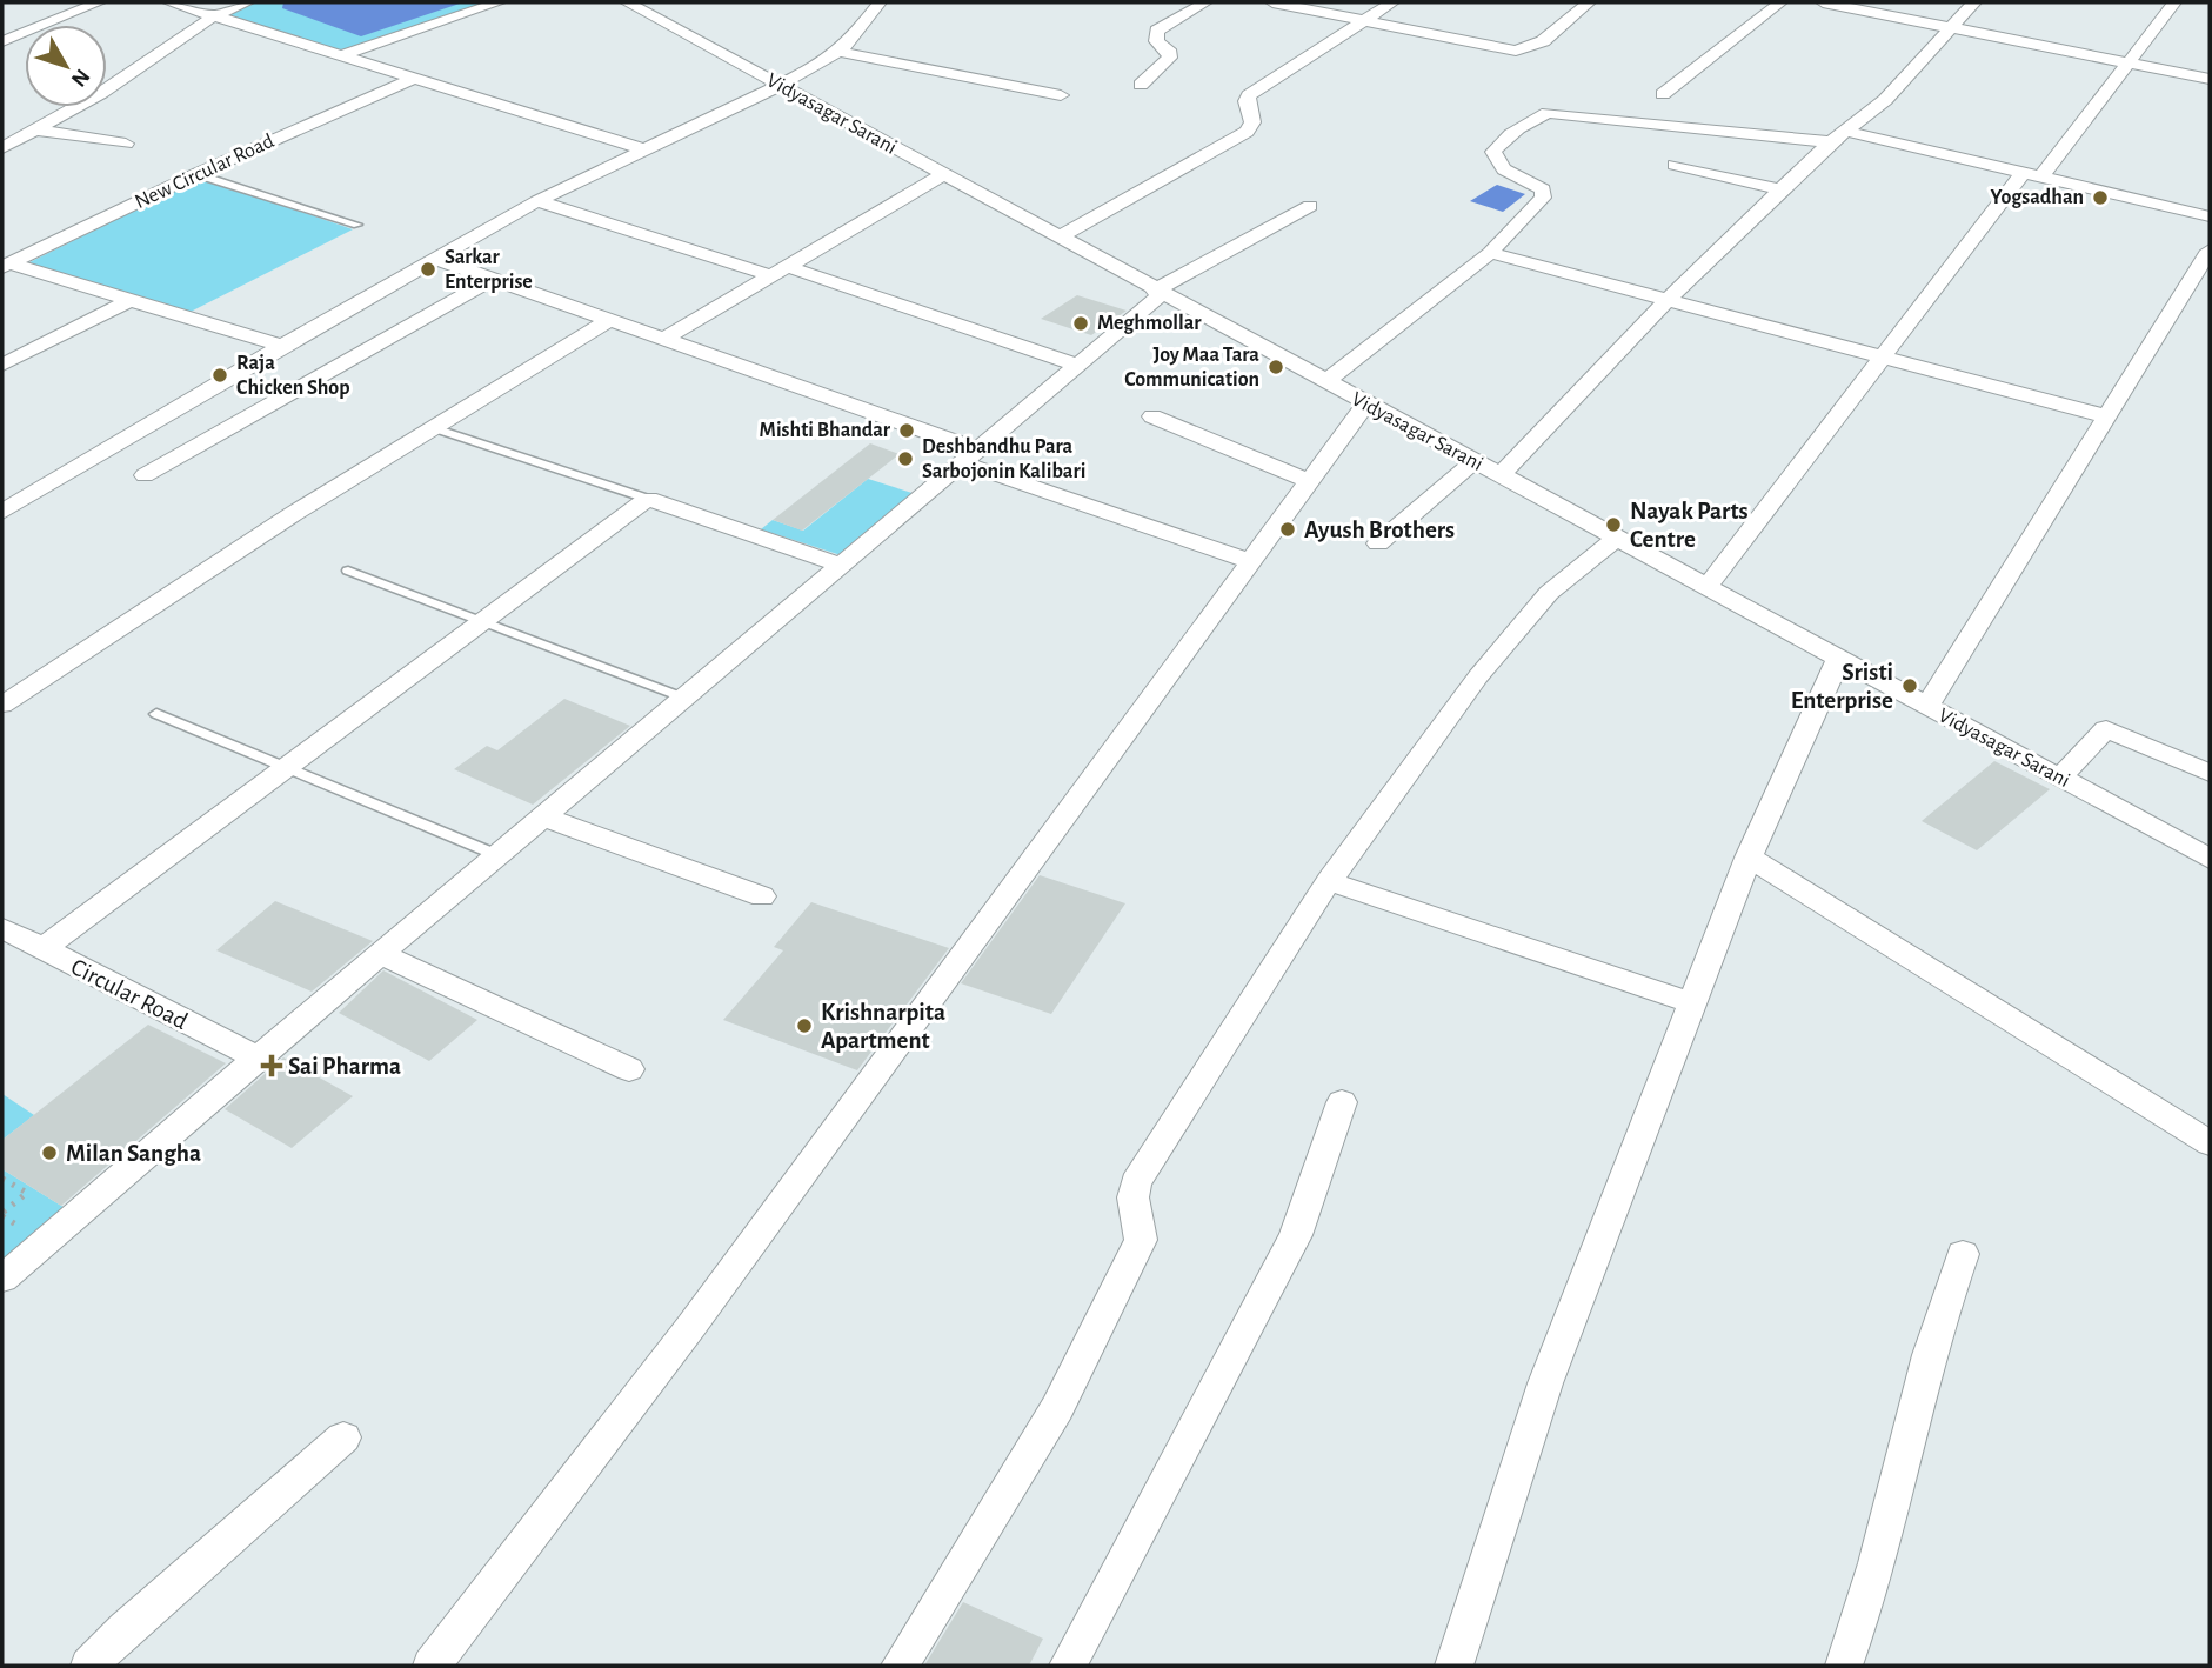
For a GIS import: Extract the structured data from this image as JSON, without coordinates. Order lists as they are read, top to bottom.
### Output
{
  "streets": {
    "street": ["Vidyasagar Sarani", "New Circular Road", "Circular Road"]
  },
  "places": {
    "other": [
      "Yogsadhan",
      "Sarkar Enterprise",
      "Meghmollar",
      "Joy Maa Tara Communication",
      "Raja Chicken Shop",
      "Mishti Bhandar",
      "Deshbandhu Para Sarbojonin Kalibari",
      "Nayak Parts Centre",
      "Ayush Brothers",
      "Sristi Enterprise",
      "Krishnarpita Apartment",
      "Milan Sangha"
    ],
    "health": ["Sai Pharma"]
  },
  "north": "bottom right"
}
